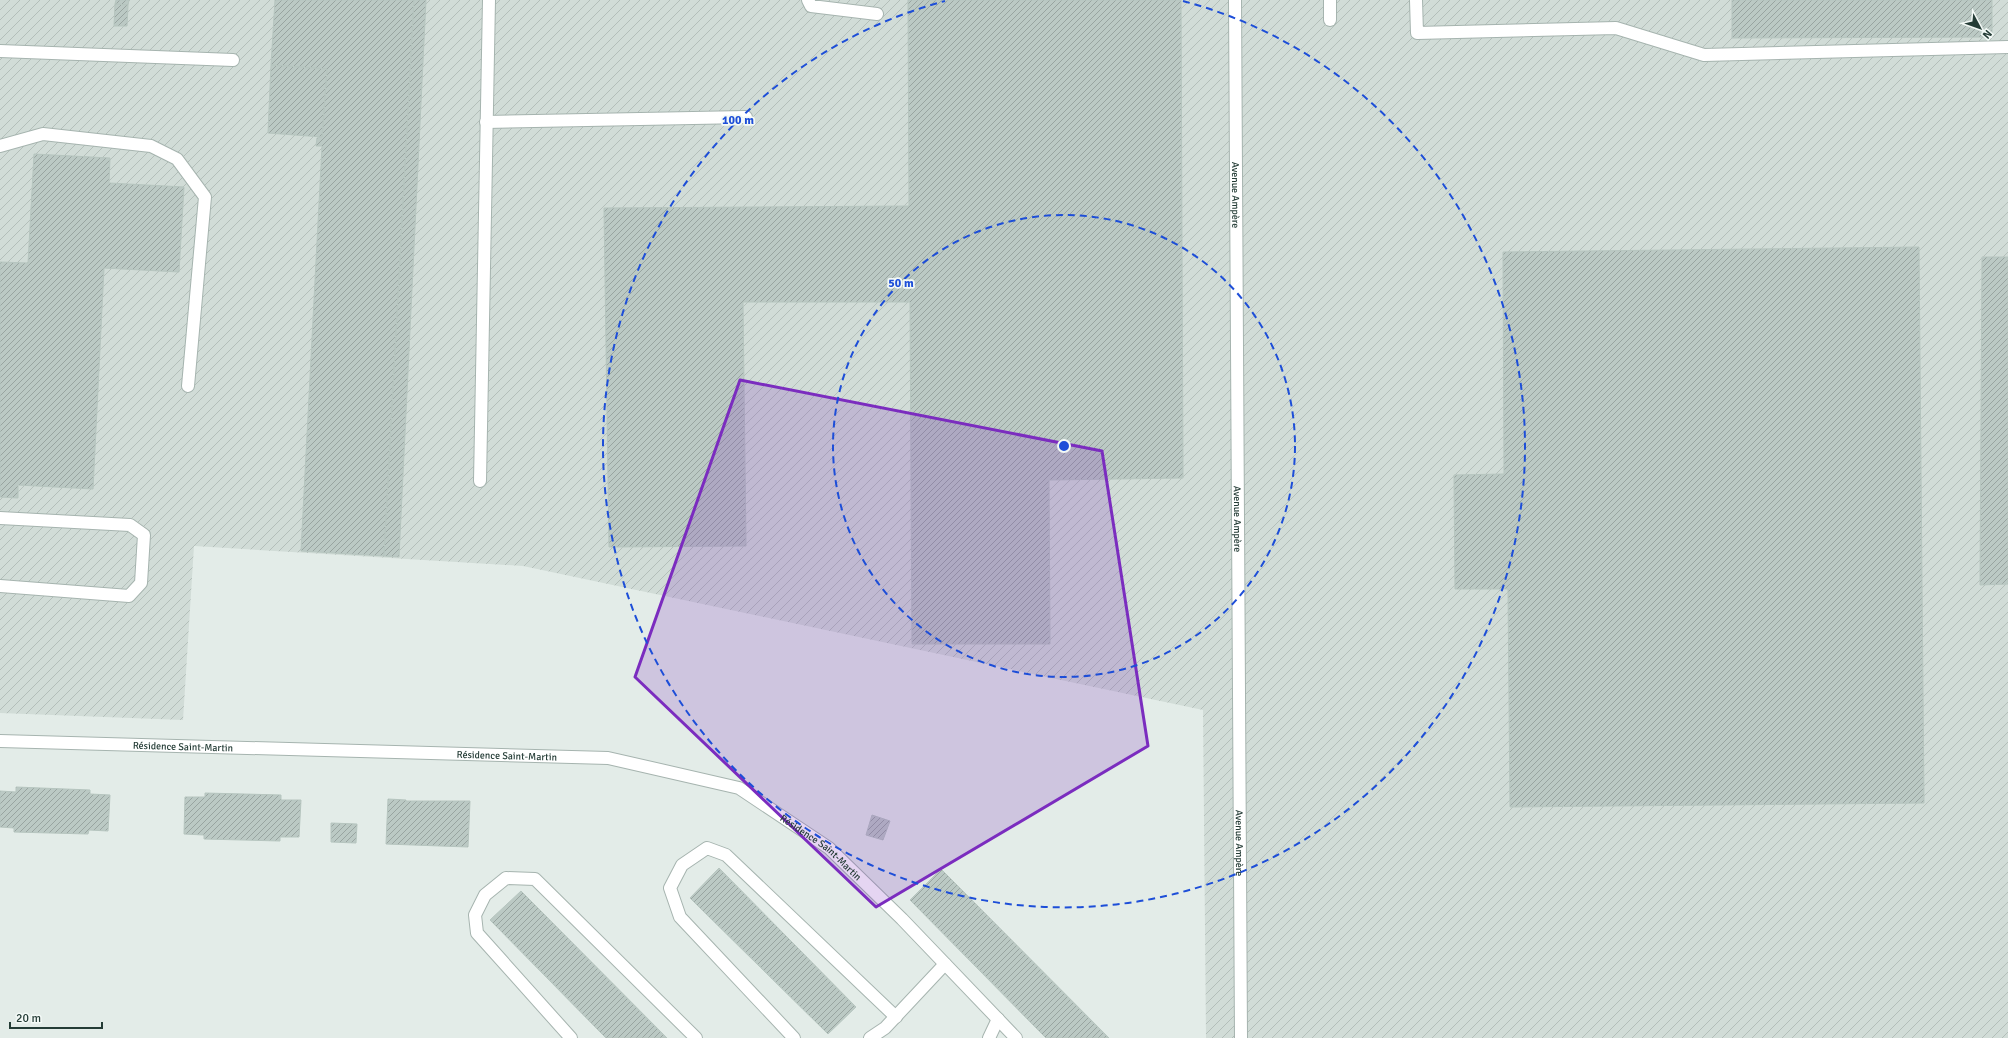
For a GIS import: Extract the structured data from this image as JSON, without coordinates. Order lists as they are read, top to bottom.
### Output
{
  "streets": {
    "street": ["Avenue Ampère", "Résidence Saint-Martin"]
  },
  "scale_bar": "20 m",
  "north": "bottom right",
  "rings": ["100 m", "50 m"]
}
